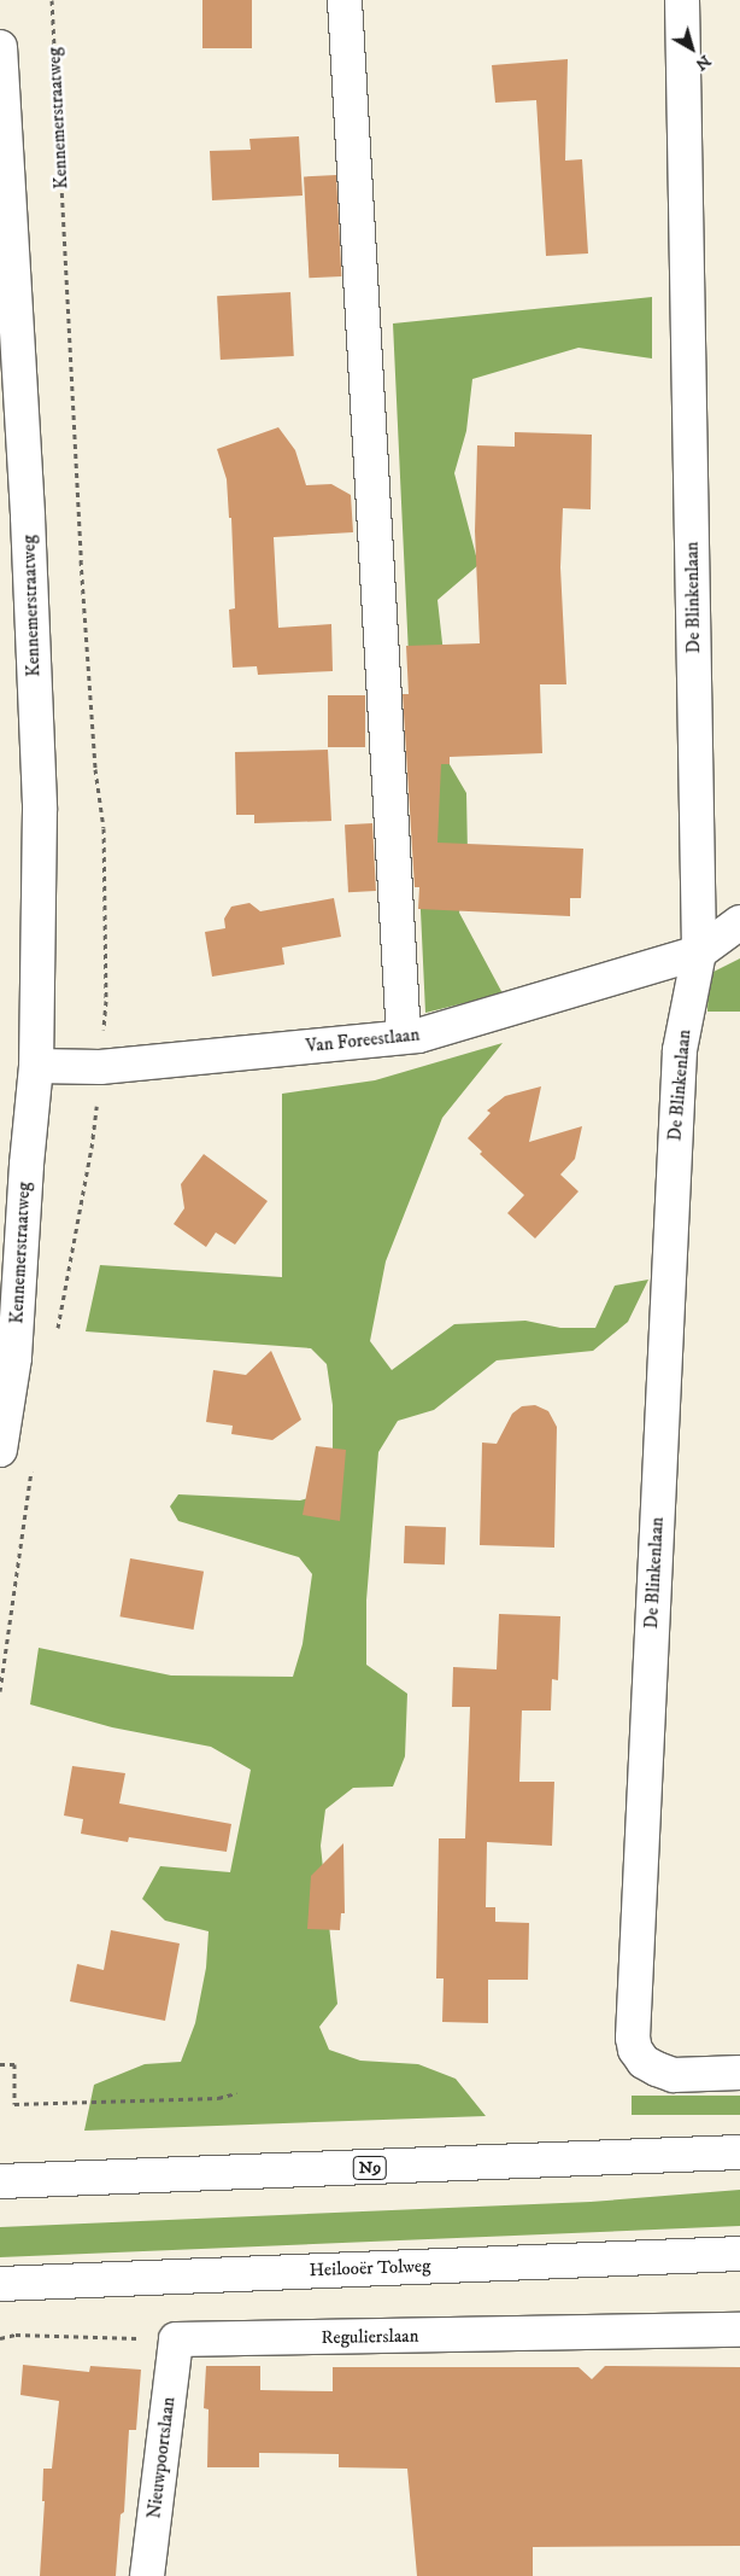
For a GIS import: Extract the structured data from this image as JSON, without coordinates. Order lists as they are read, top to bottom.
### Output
{
  "streets": {
    "main road": [
      "Kennemerstraatweg",
      "De Blinkenlaan",
      "Van Foreestlaan",
      "N9",
      "Heilooër Tolweg",
      "Regulierslaan",
      "Nieuwpoortslaan"
    ]
  },
  "crossings": [
    ["Kennemerstraatweg", "Van Foreestlaan"],
    ["De Blinkenlaan", "Van Foreestlaan"],
    ["Regulierslaan", "Nieuwpoortslaan"]
  ],
  "north": "bottom right"
}
